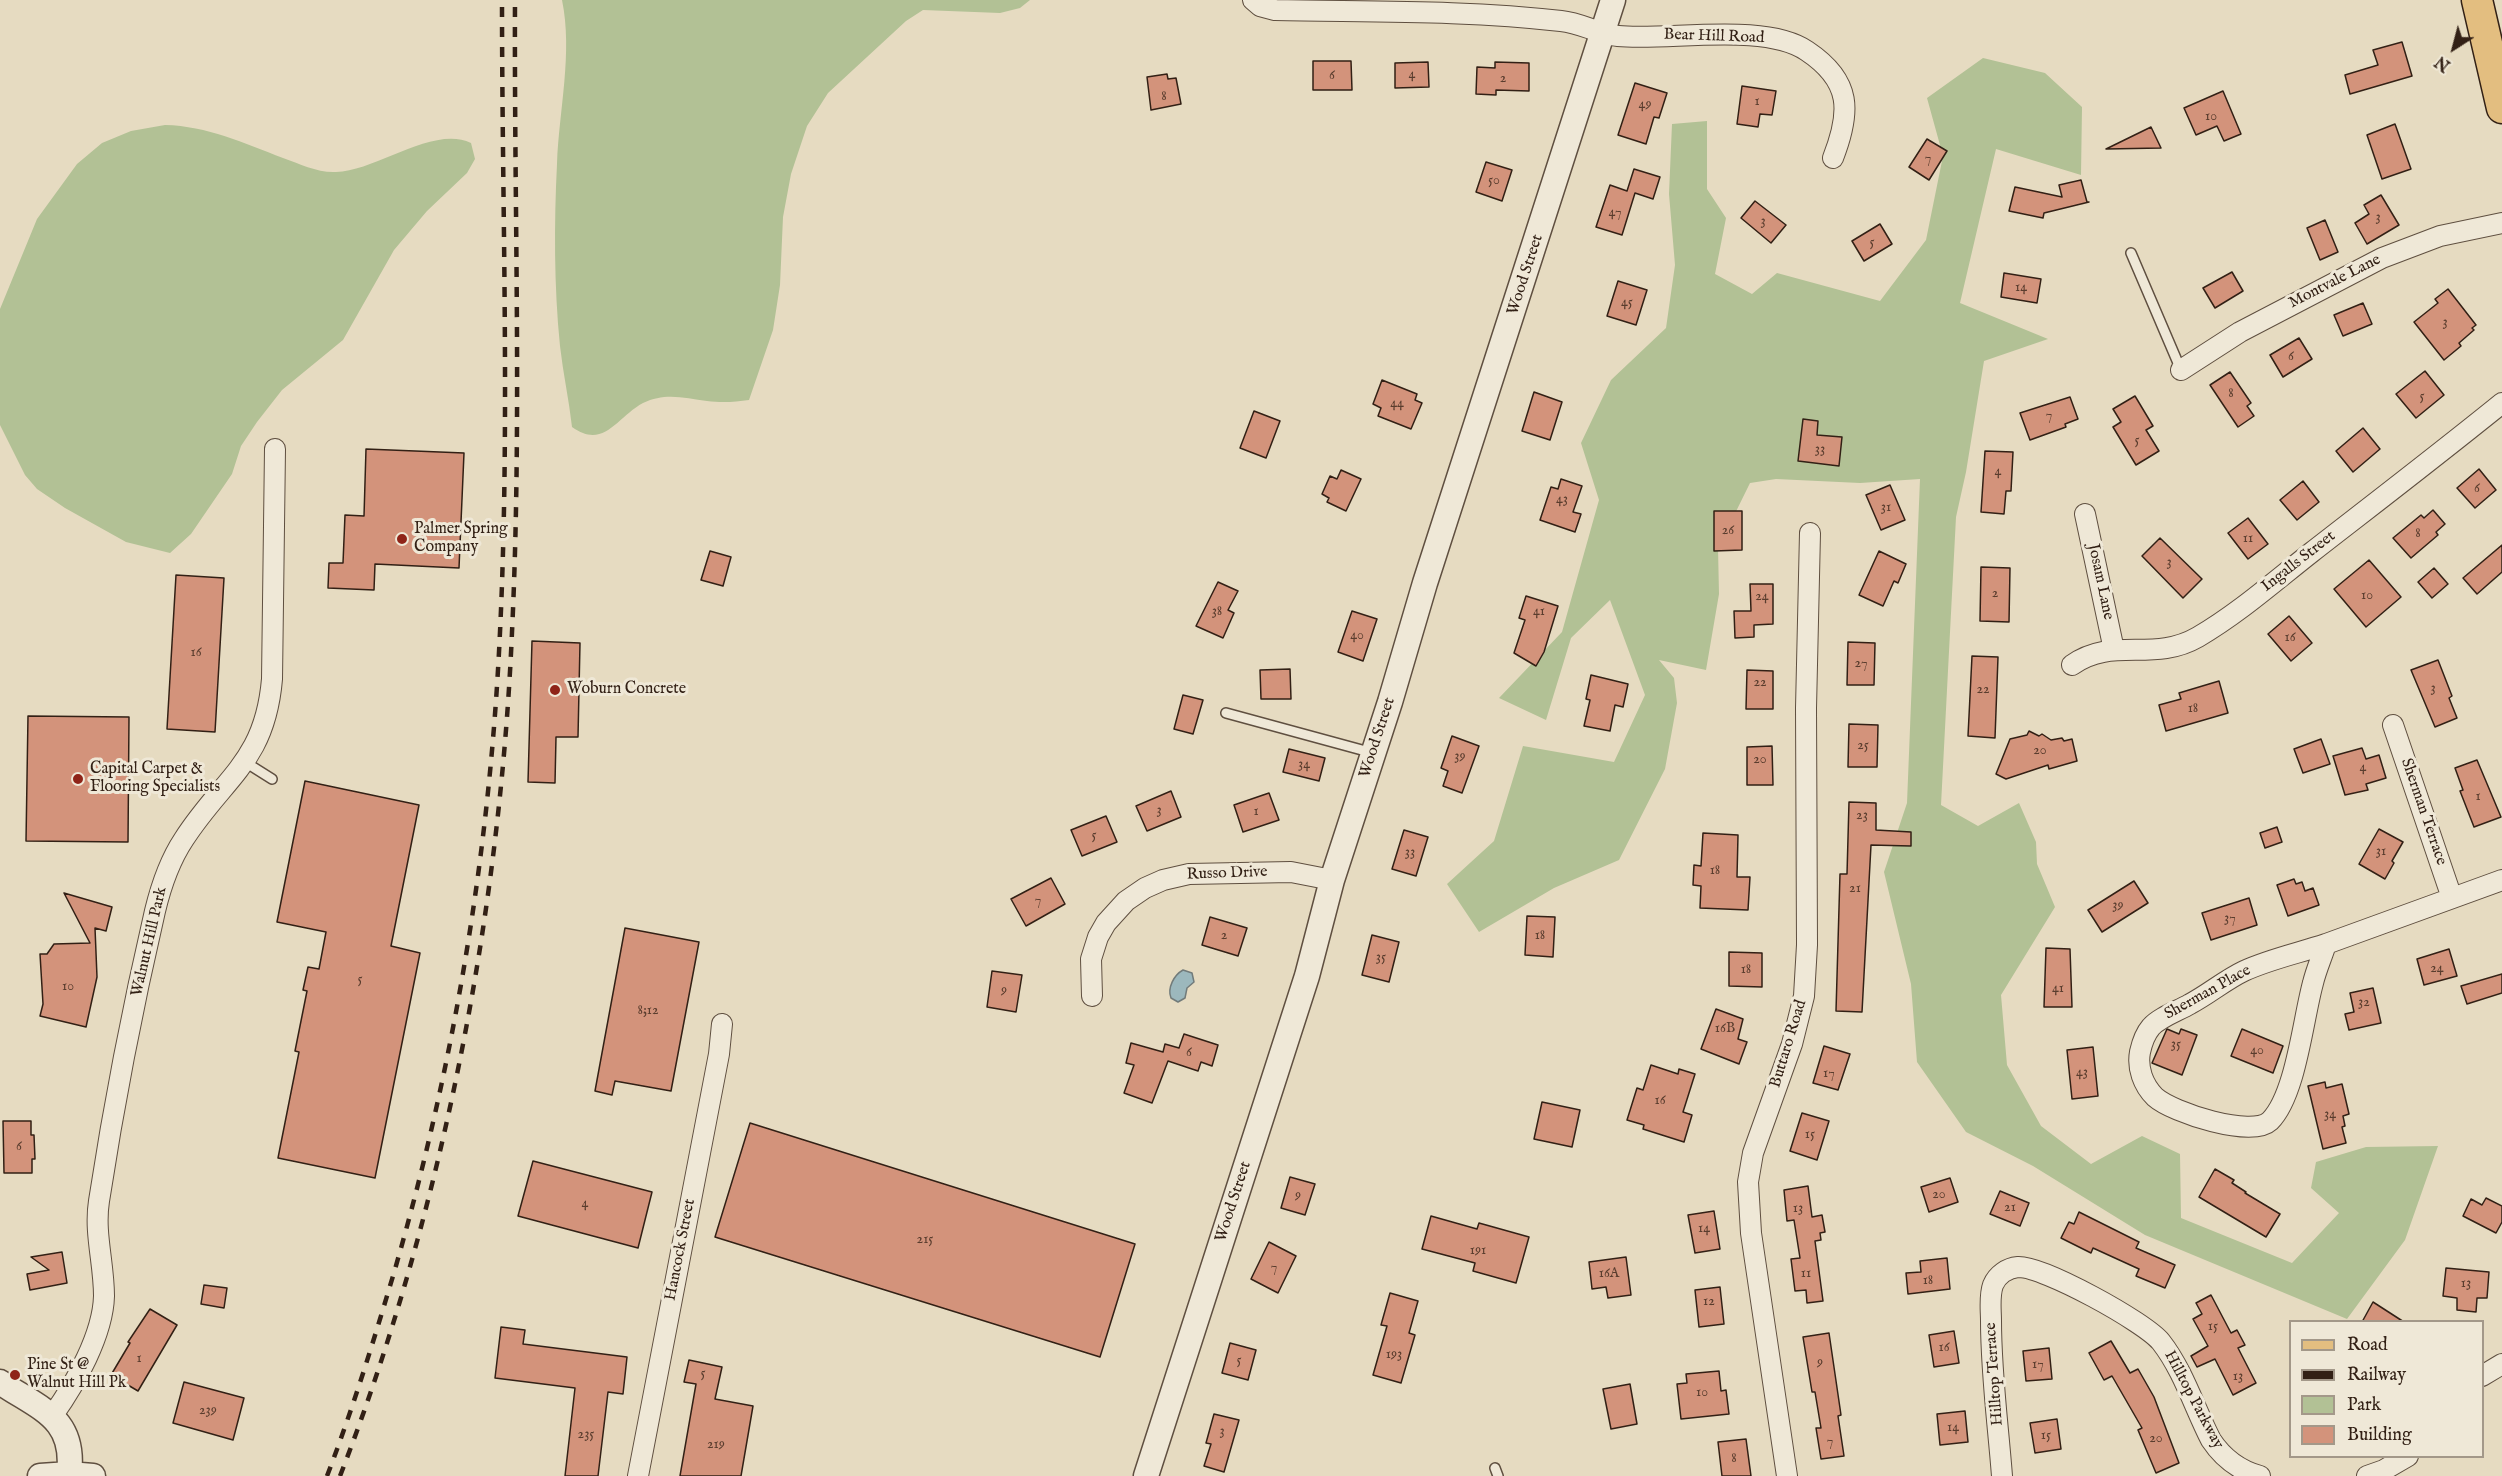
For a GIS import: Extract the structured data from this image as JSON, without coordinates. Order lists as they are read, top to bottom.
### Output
{
  "streets": {
    "street": [
      "Bear Hill Road",
      "Wood Street",
      "Montvale Lane",
      "Ingalls Street",
      "Josam Lane",
      "Sherman Terrace",
      "Russo Drive",
      "Walnut Hill Park",
      "Sherman Place",
      "Buttaro Road",
      "Hancock Street",
      "Hilltop Terrace",
      "Hilltop Parkway"
    ]
  },
  "crossings": [
    ["Bear Hill Road", "Wood Street"],
    ["Wood Street", "Russo Drive"],
    ["Ingalls Street", "Josam Lane"],
    ["Sherman Terrace", "Sherman Place"],
    ["Hilltop Terrace", "Hilltop Parkway"]
  ],
  "places": [
    "Palmer Spring Company",
    "Woburn Concrete",
    "Capital Carpet & Flooring Specialists",
    "Pine St @ Walnut Hill Pk"
  ],
  "house_numbers": [
    "4",
    "6",
    "2",
    "8",
    "1",
    "49",
    "10",
    "7",
    "50",
    "47",
    "3",
    "3",
    "5",
    "14",
    "45",
    "3",
    "6",
    "8",
    "5",
    "44",
    "7",
    "5",
    "33",
    "4",
    "6",
    "43",
    "31",
    "26",
    "8",
    "11",
    "3",
    "2",
    "10",
    "24",
    "38",
    "41",
    "40",
    "16",
    "16",
    "27",
    "22",
    "3",
    "22",
    "18",
    "25",
    "20",
    "39",
    "20",
    "34",
    "4",
    "1",
    "3",
    "1",
    "23",
    "5",
    "31",
    "33",
    "18",
    "21",
    "7",
    "39",
    "37",
    "2",
    "18",
    "35",
    "24",
    "18",
    "5",
    "10",
    "41",
    "9",
    "32",
    "8;12",
    "16B",
    "35",
    "40",
    "6",
    "43",
    "17",
    "16",
    "34",
    "15",
    "6",
    "20",
    "9",
    "4",
    "21",
    "13",
    "14",
    "215",
    "191",
    "7",
    "16A",
    "11",
    "18",
    "13",
    "12",
    "15",
    "16",
    "193",
    "1",
    "5",
    "9",
    "17",
    "5",
    "13",
    "10",
    "239",
    "14",
    "3",
    "235",
    "15",
    "20",
    "7",
    "219",
    "8"
  ],
  "legend": [
    "Road",
    "Railway",
    "Park",
    "Building"
  ],
  "north": "bottom left"
}
